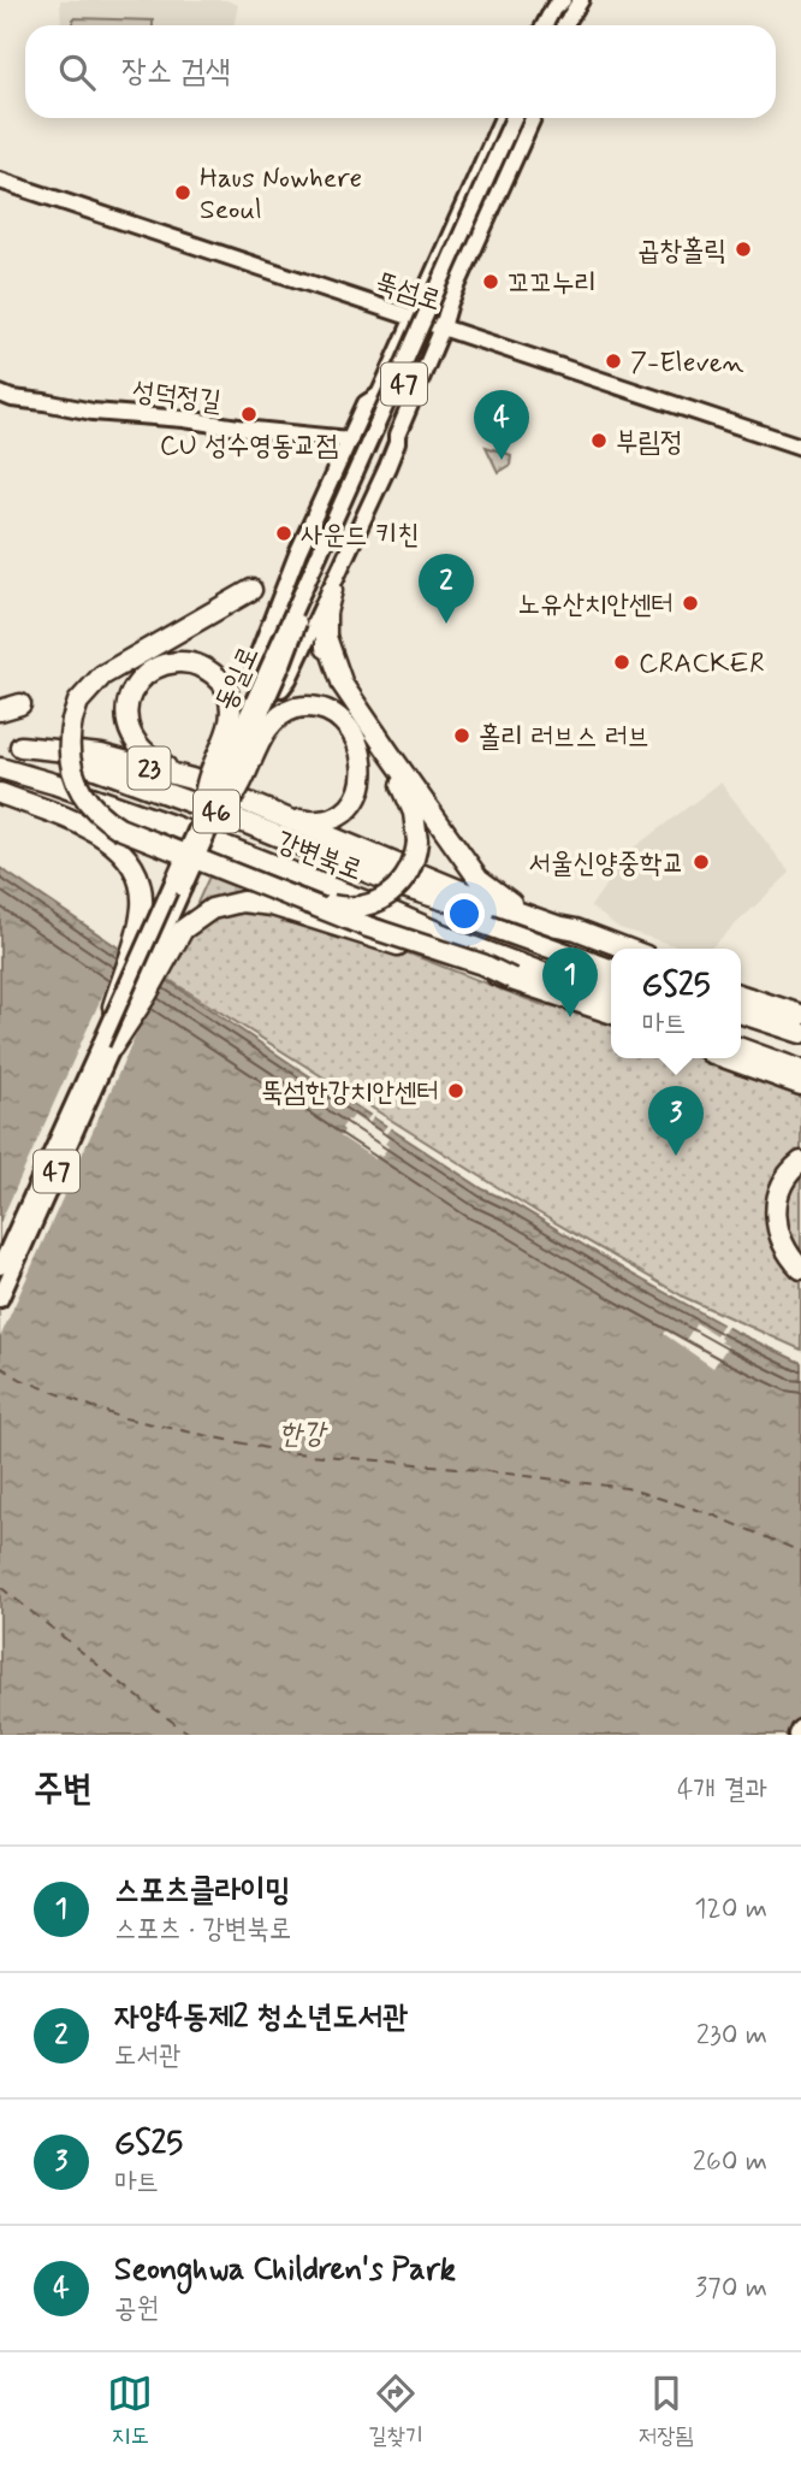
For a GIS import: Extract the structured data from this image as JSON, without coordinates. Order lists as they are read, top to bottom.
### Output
{
  "streets": {
    "highway": ["23", "46", "강변북로"],
    "main road": [
      "뚝섬로",
      "47",
      "성덕정길",
      "동일로"
    ]
  },
  "crossings": [
    ["47", "동일로"],
    ["동일로", "23"],
    ["23", "강변북로"]
  ],
  "water": ["한강"],
  "places": [
    "Haus Nowhere Seoul",
    "곱창홀릭",
    "꼬꼬누리",
    "7-Eleven",
    "CU 성수영동교점",
    "부림정",
    "사운드 키친",
    "노유산치안센터",
    "CRACKER",
    "홀리 러브스 러브",
    "서울신양중학교",
    "뚝섬한강치안센터"
  ],
  "page": {
    "search": "장소 검색",
    "pins": [
      "4",
      "2",
      "1",
      "3"
    ],
    "popup": ["GS25", "마트"],
    "heading": ["주변", "4개 결과"],
    "list": [
      {
        "mark": "1",
        "name": "스포츠클라이밍",
        "note": "스포츠 · 강변북로",
        "value": "120 m"
      },
      {
        "mark": "2",
        "name": "자양4동제2 청소년도서관",
        "note": "도서관",
        "value": "230 m"
      },
      {
        "mark": "3",
        "name": "GS25",
        "note": "마트",
        "value": "260 m"
      },
      {
        "mark": "4",
        "name": "Seonghwa Children's Park",
        "note": "공원",
        "value": "370 m"
      }
    ],
    "nav": ["지도", "길찾기", "저장됨"]
  }
}
